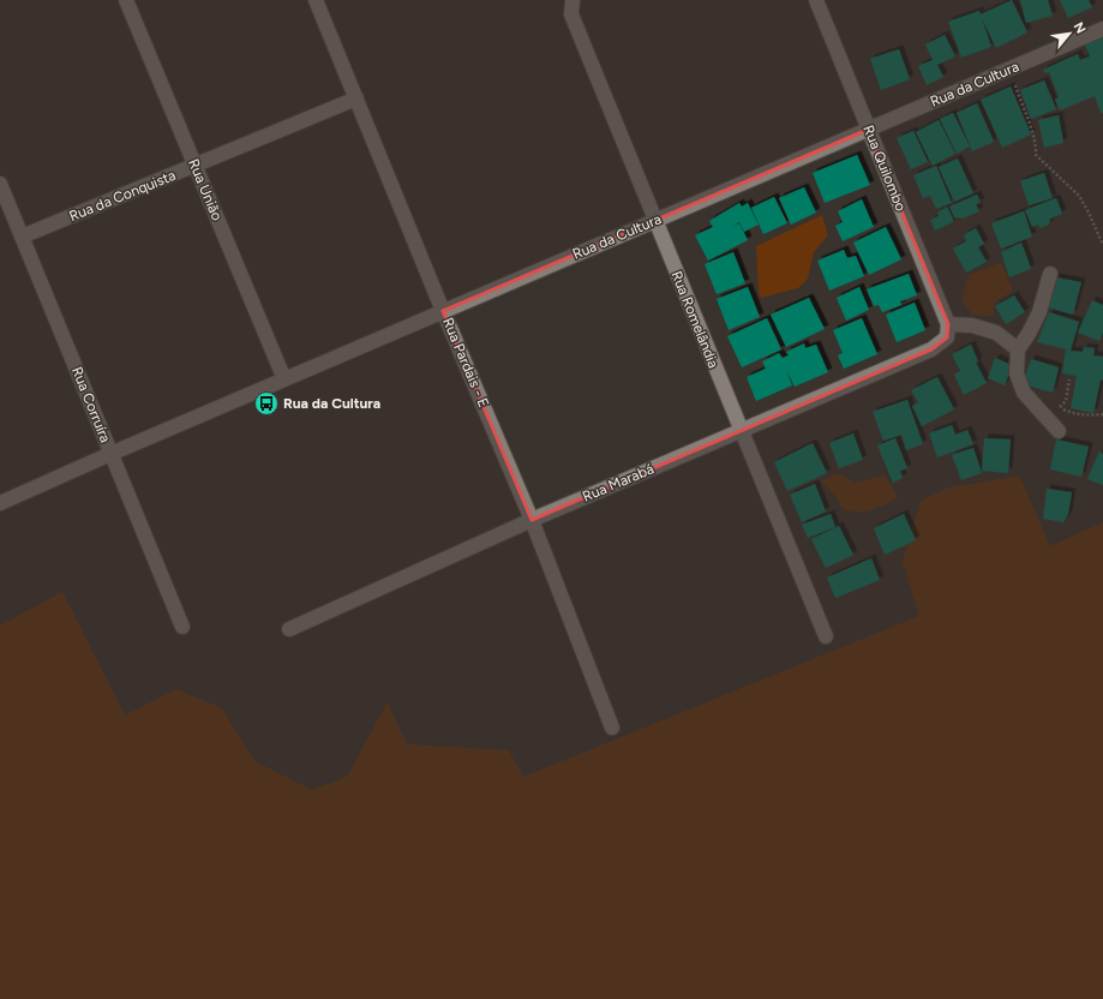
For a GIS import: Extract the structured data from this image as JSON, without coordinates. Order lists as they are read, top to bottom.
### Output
{
  "streets": {
    "street": [
      "Rua da Cultura",
      "Rua Quilombo",
      "Rua União",
      "Rua da Conquista",
      "Rua Romelândia",
      "Rua Pardais - E",
      "Rua Corruíra",
      "Rua Marabá"
    ]
  },
  "crossings": [
    ["Rua da Cultura", "Rua Quilombo"],
    ["Rua da Cultura", "Rua União"],
    ["Rua da Cultura", "Rua Romelândia"],
    ["Rua da Cultura", "Rua Pardais - E"],
    ["Rua da Cultura", "Rua Corruíra"],
    ["Rua Quilombo", "Rua Marabá"],
    ["Rua União", "Rua da Conquista"],
    ["Rua da Conquista", "Rua Pardais - E"],
    ["Rua da Conquista", "Rua Corruíra"],
    ["Rua Romelândia", "Rua Marabá"],
    ["Rua Pardais - E", "Rua Marabá"]
  ],
  "places": {
    "bus stop": ["Rua da Cultura"]
  },
  "north": "top right"
}
